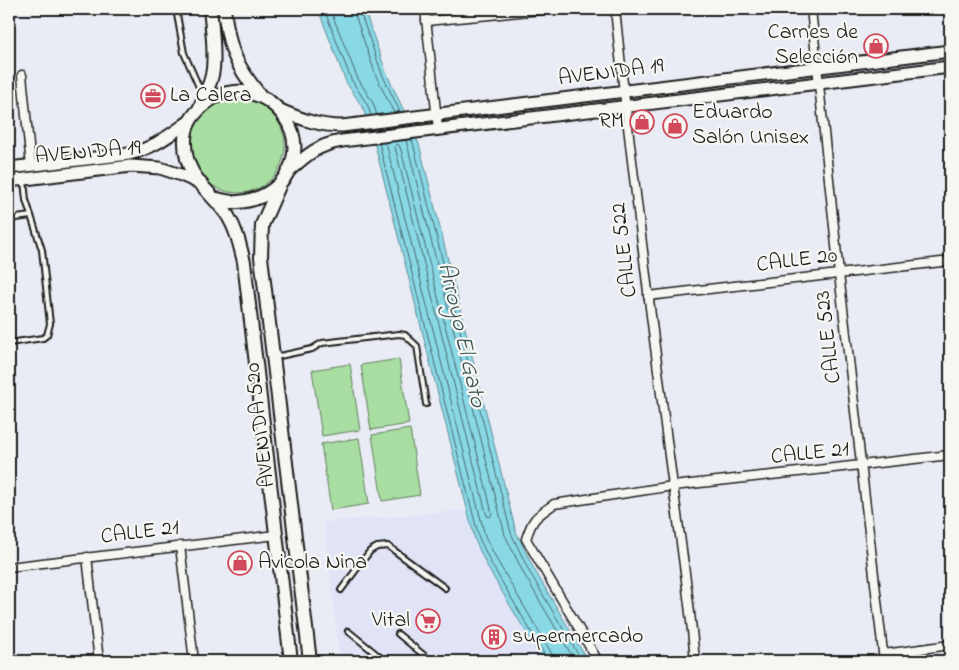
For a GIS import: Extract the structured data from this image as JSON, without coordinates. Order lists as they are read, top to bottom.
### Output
{
  "streets": {
    "main road": ["AVENIDA 19", "AVENIDA 520"],
    "street": [
      "CALLE 522",
      "CALLE 20",
      "CALLE 523",
      "CALLE 21"
    ]
  },
  "crossings": [
    ["AVENIDA 19", "CALLE 522"],
    ["AVENIDA 19", "CALLE 523"],
    ["AVENIDA 19", "AVENIDA 520"],
    ["CALLE 522", "CALLE 20"],
    ["CALLE 522", "CALLE 21"],
    ["CALLE 20", "CALLE 523"],
    ["CALLE 523", "CALLE 21"],
    ["AVENIDA 520", "CALLE 21"]
  ],
  "water": ["Arroyo El Gato"],
  "places": {
    "shop": [
      "Carnes de Selección",
      "RM",
      "Eduardo Salón Unisex",
      "Avicola Nina"
    ],
    "office": ["La Calera"],
    "supermarket": ["Vital"],
    "building": ["supermercado"]
  }
}
